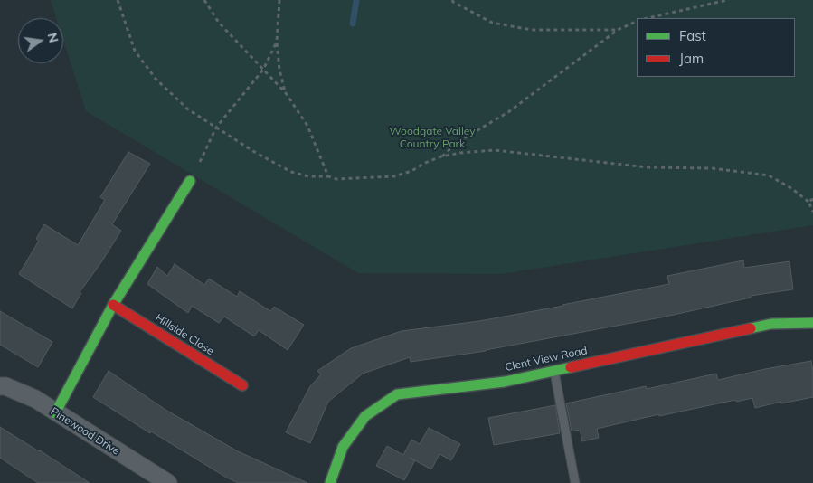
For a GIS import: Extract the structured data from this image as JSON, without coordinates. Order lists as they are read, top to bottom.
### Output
{
  "streets": {
    "street": ["Hillside Close", "Clent View Road", "Pinewood Drive"]
  },
  "parks": ["Woodgate Valley Country Park"],
  "legend": ["Fast", "Jam"],
  "north": "right"
}
